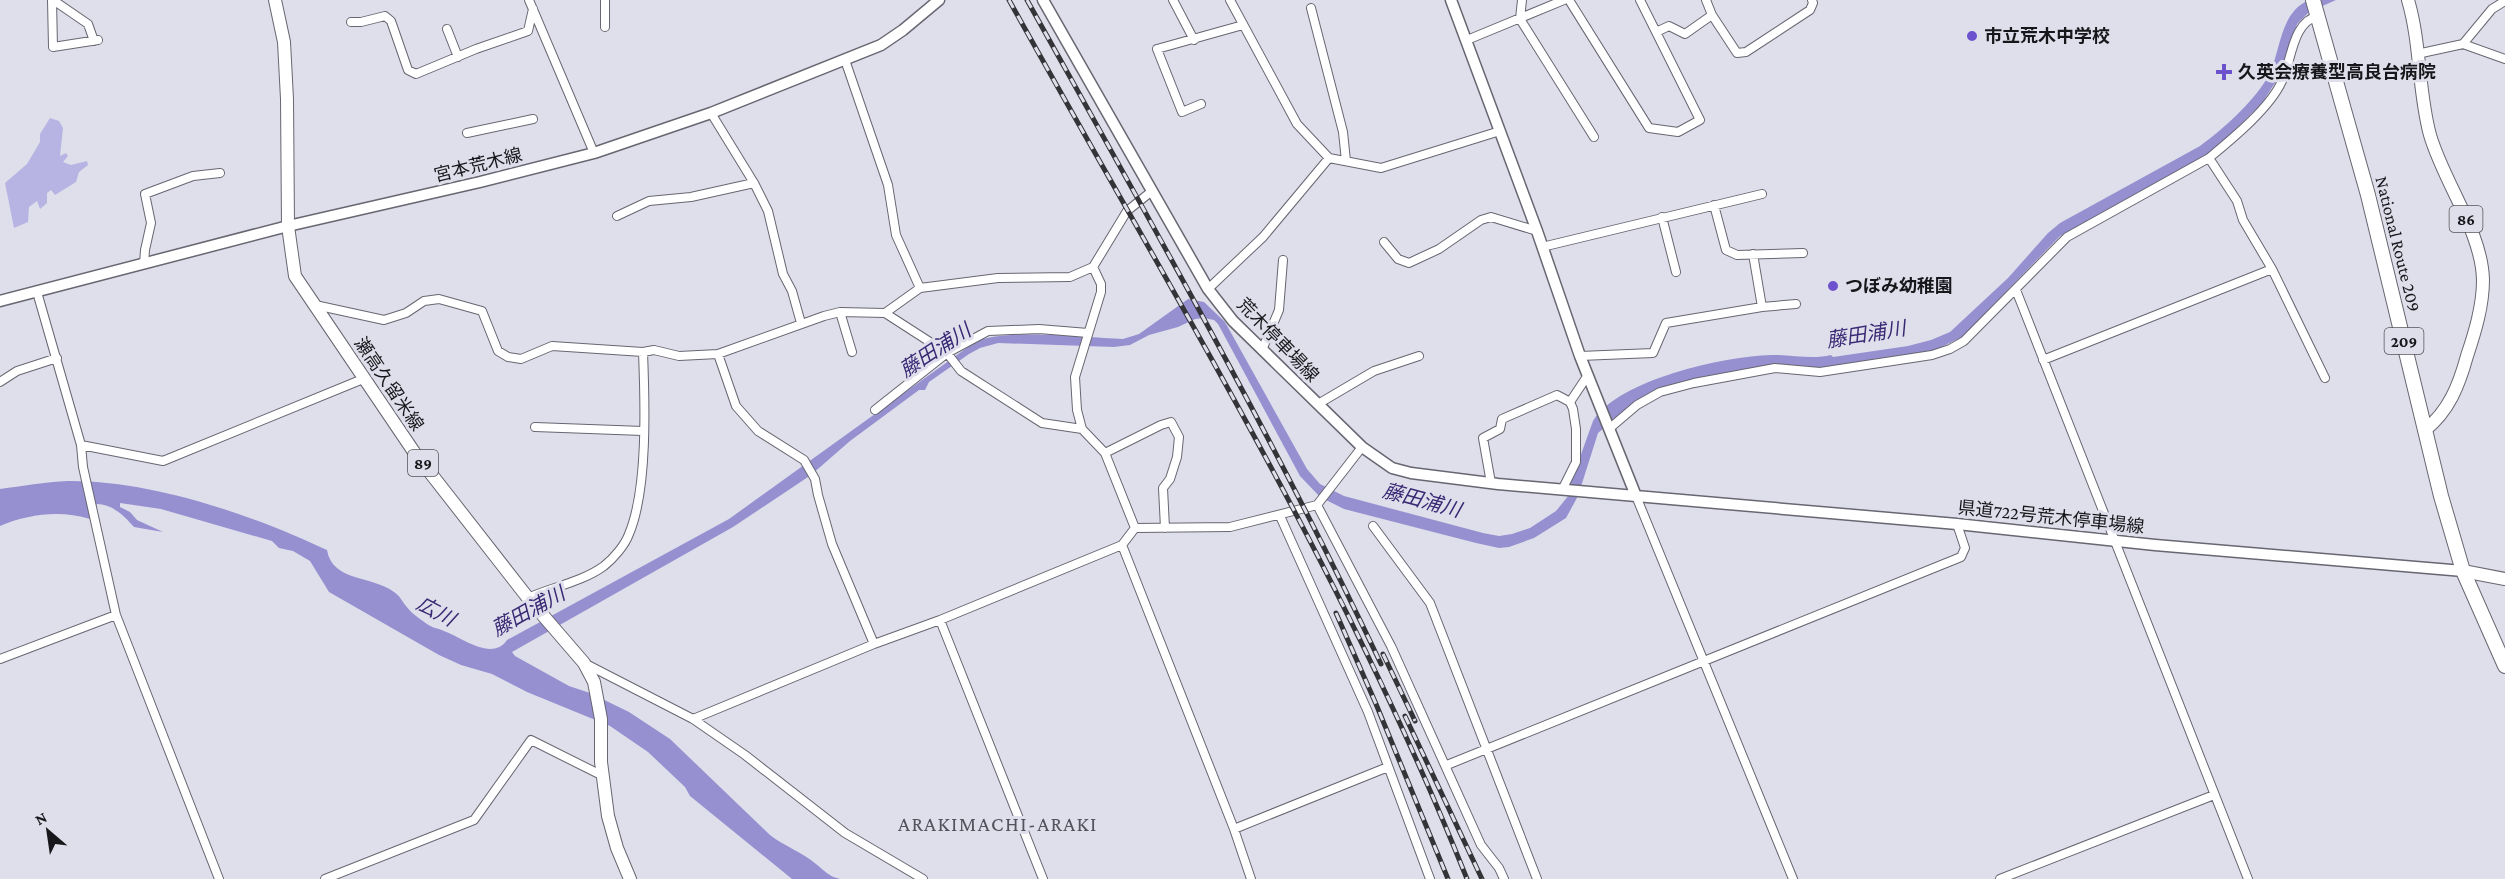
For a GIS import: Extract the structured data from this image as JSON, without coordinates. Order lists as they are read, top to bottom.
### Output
{
  "streets": {
    "highway": ["National Route 209", "209"],
    "main road": [
      "宮本荒木線",
      "86",
      "荒木停車場線",
      "瀬高久留米線",
      "89",
      "県道722号荒木停車場線"
    ]
  },
  "crossings": [
    ["宮本荒木線", "瀬高久留米線"],
    ["86", "National Route 209"],
    ["National Route 209", "県道722号荒木停車場線"],
    ["荒木停車場線", "県道722号荒木停車場線"]
  ],
  "districts": ["ARAKIMACHI-ARAKI"],
  "water": ["藤田浦川", "広川"],
  "places": {
    "other": ["市立荒木中学校", "つぼみ幼稚園"],
    "health": ["久英会療養型高良台病院"]
  },
  "north": "top left"
}
